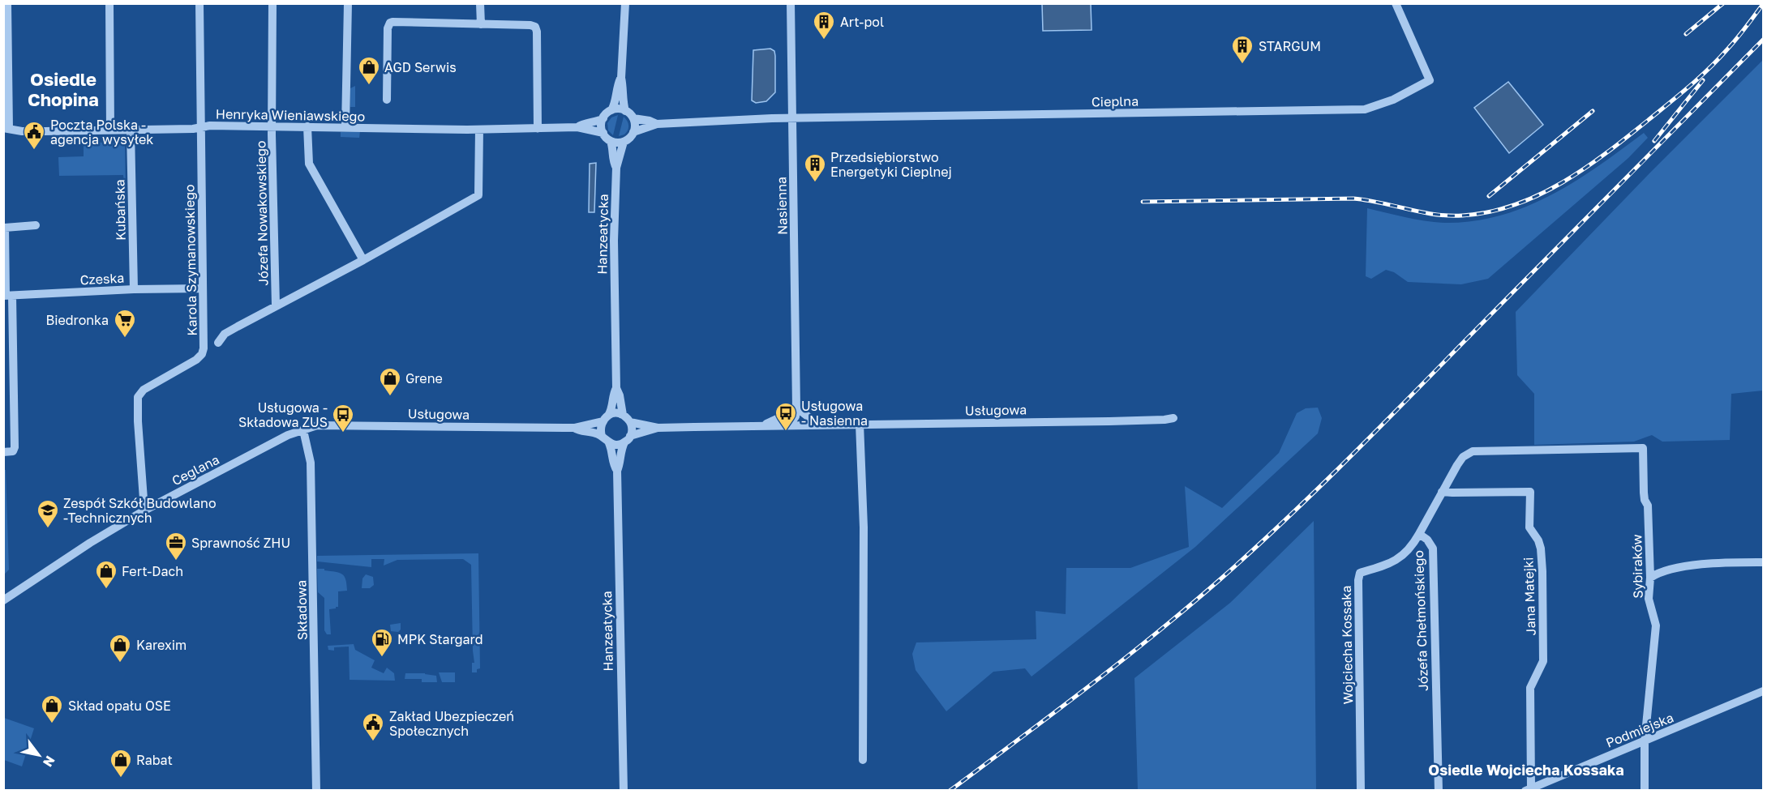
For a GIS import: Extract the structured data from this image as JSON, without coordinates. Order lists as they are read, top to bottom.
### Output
{
  "streets": {
    "street": [
      "Cieplna",
      "Henryka Wieniawskiego",
      "Nasienna",
      "Kubańska",
      "Józefa Nowakowskiego",
      "Hanzeatycka",
      "Karola Szymanowskiego",
      "Czeska",
      "Usługowa",
      "Ceglana",
      "Sybiraków",
      "Jana Matejki",
      "Składowa",
      "Józefa Chełmońskiego",
      "Wojciecha Kossaka",
      "Podmiejska"
    ]
  },
  "crossings": [
    ["Cieplna", "Nasienna"],
    ["Henryka Wieniawskiego", "Kubańska"],
    ["Henryka Wieniawskiego", "Józefa Nowakowskiego"],
    ["Henryka Wieniawskiego", "Hanzeatycka"],
    ["Henryka Wieniawskiego", "Karola Szymanowskiego"],
    ["Nasienna", "Usługowa"],
    ["Kubańska", "Czeska"],
    ["Hanzeatycka", "Usługowa"],
    ["Karola Szymanowskiego", "Czeska"],
    ["Karola Szymanowskiego", "Ceglana"],
    ["Usługowa", "Ceglana"],
    ["Usługowa", "Składowa"],
    ["Ceglana", "Składowa"],
    ["Sybiraków", "Józefa Chełmońskiego"],
    ["Sybiraków", "Podmiejska"],
    ["Jana Matejki", "Józefa Chełmońskiego"],
    ["Jana Matejki", "Podmiejska"],
    ["Józefa Chełmońskiego", "Wojciecha Kossaka"]
  ],
  "districts": ["Osiedle Chopina", "Osiedle Wojciecha Kossaka"],
  "places": {
    "building": ["Art-pol", "STARGUM", "Przedsiębiorstwo Energetyki Cieplnej"],
    "shop": [
      "AGD Serwis",
      "Grene",
      "Fert-Dach",
      "Karexim",
      "Skład opału OSE",
      "Rabat"
    ],
    "public building": ["Poczta Polska - agencja wysyłek", "Zakład Ubezpieczeń Społecznych"],
    "supermarket": ["Biedronka"],
    "bus stop": ["Usługowa - Nasienna", "Usługowa - Składowa ZUS"],
    "school or university": ["Zespół Szkół Budowlano -Technicznych"],
    "office": ["Sprawność ZHU"],
    "fuel station": ["MPK Stargard"]
  },
  "north": "bottom right"
}
